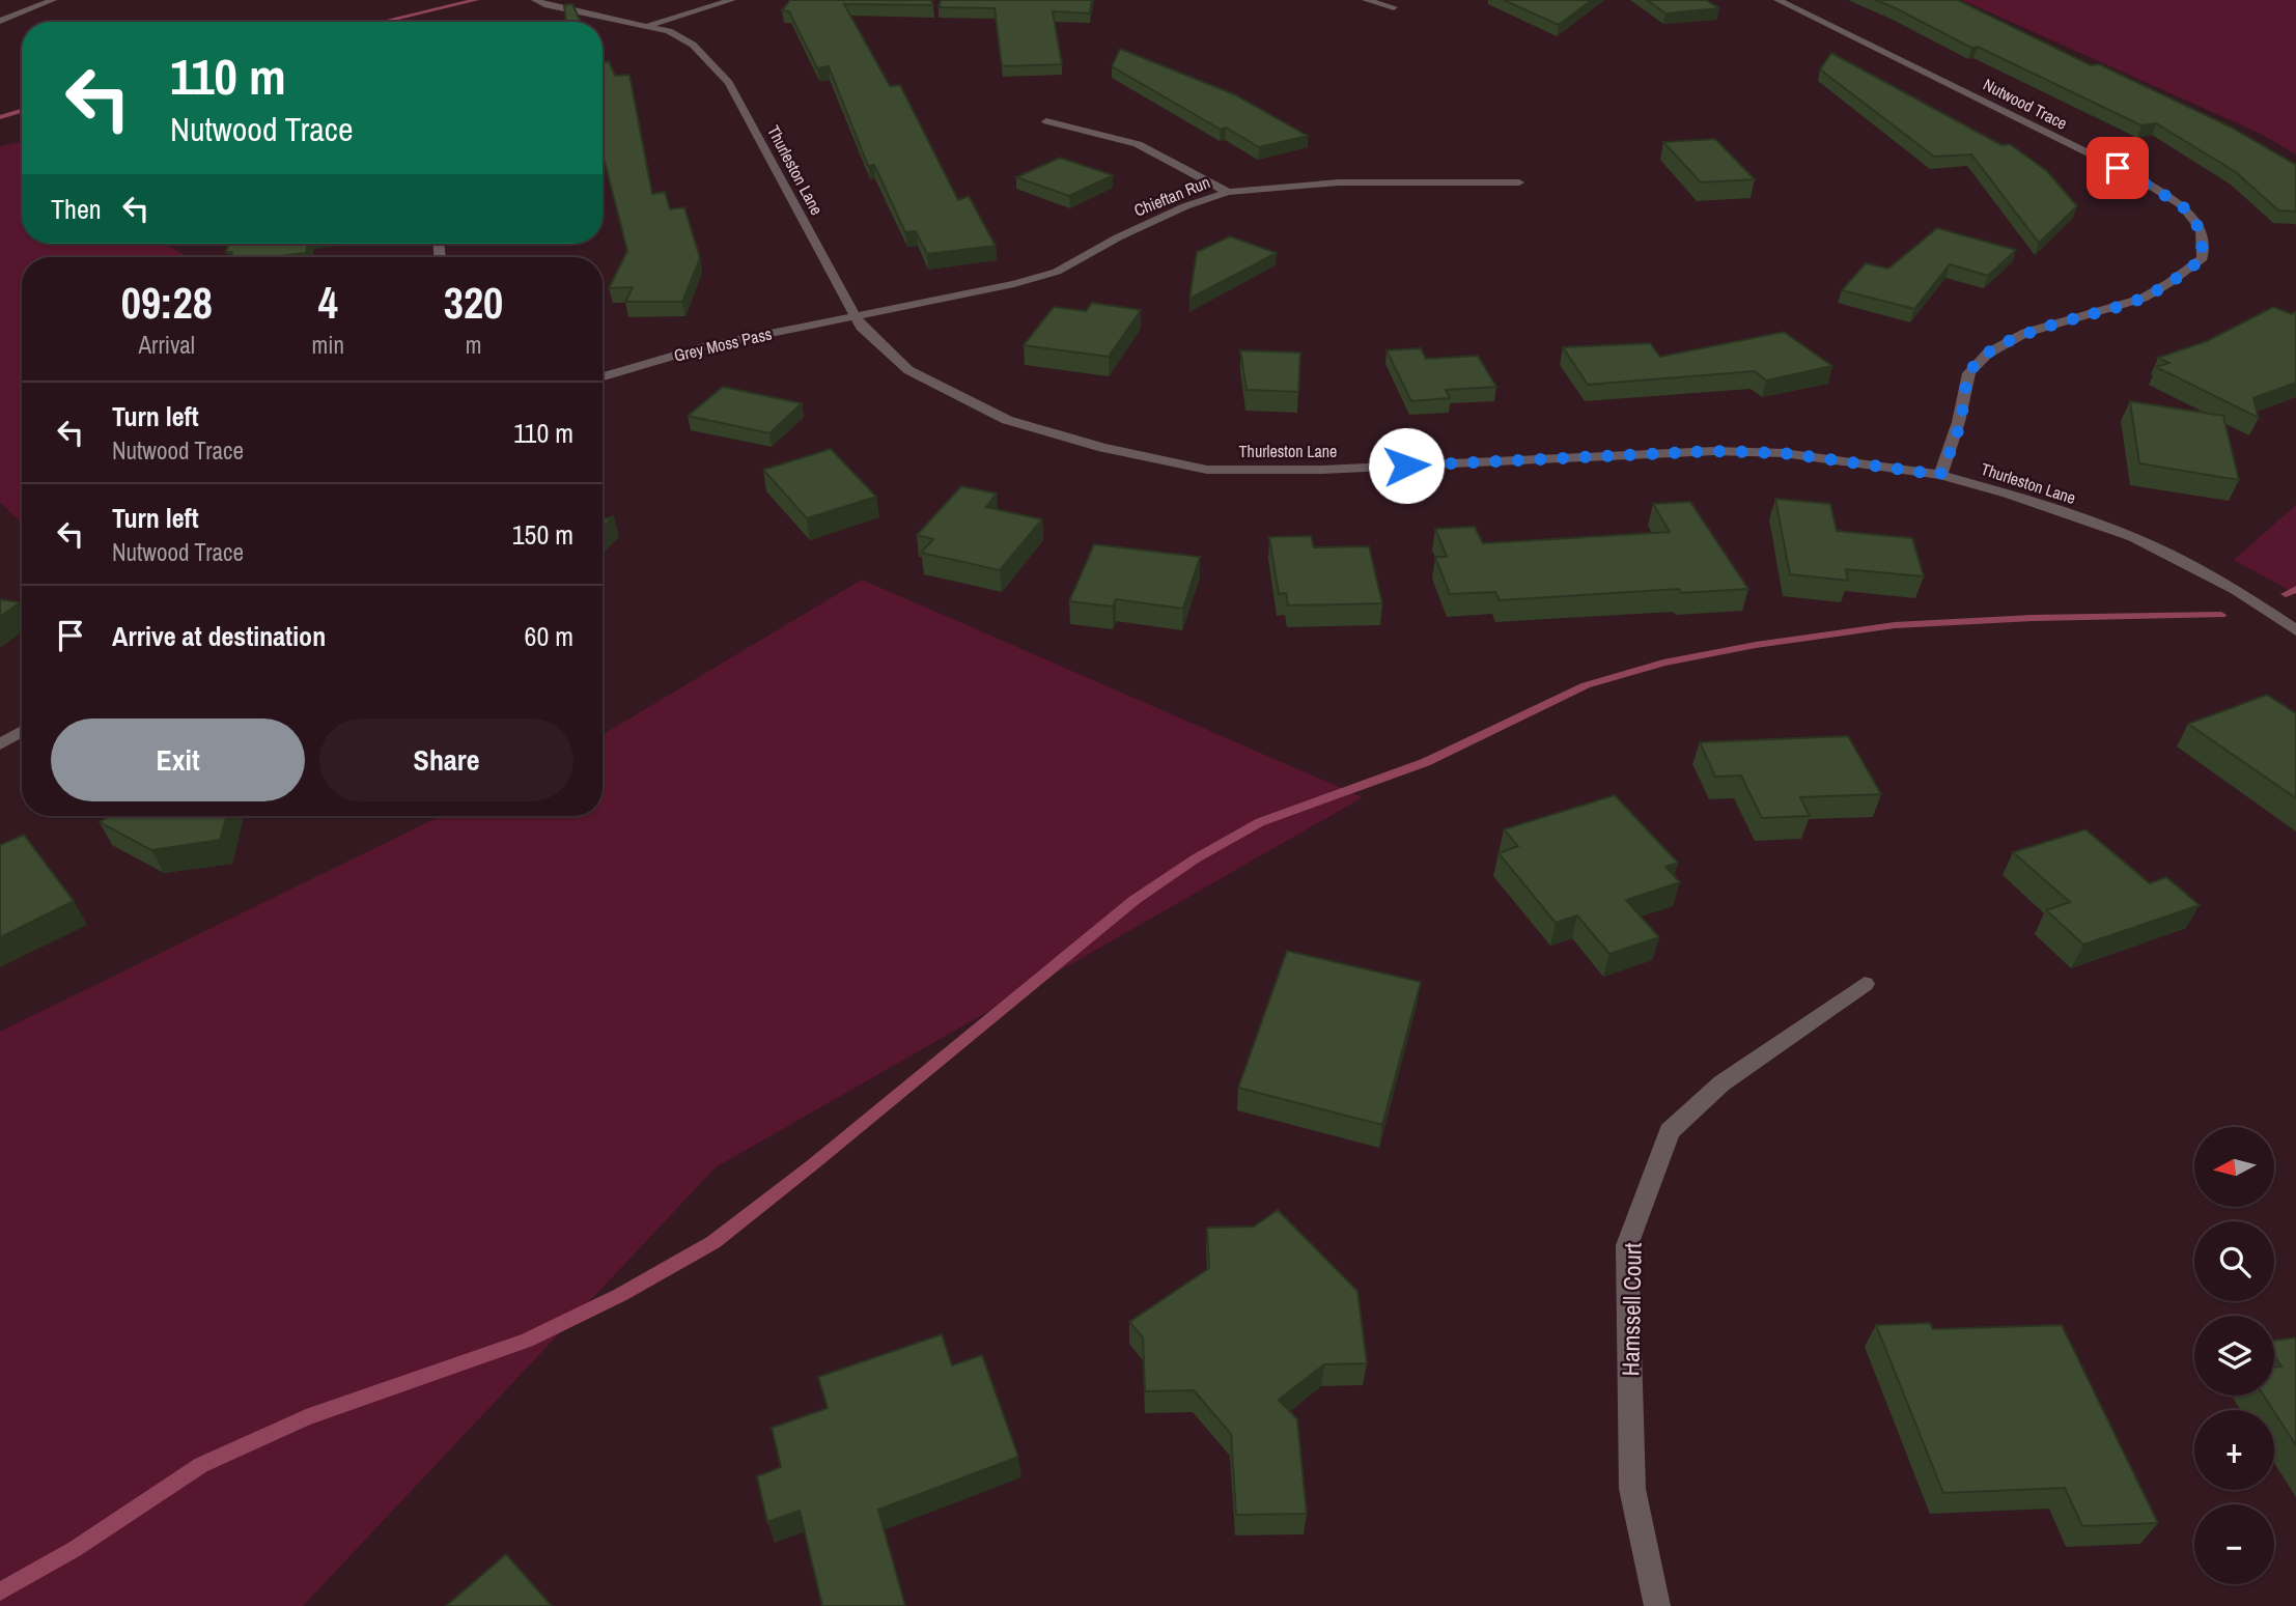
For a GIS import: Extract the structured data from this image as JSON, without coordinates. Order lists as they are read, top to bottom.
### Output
{
  "streets": {
    "street": [
      "Nutwood Trace",
      "Thurleston Lane",
      "Chieftan Run",
      "Grey Moss Pass",
      "Hamssell Court"
    ]
  },
  "crossings": [
    ["Nutwood Trace", "Thurleston Lane"],
    ["Thurleston Lane", "Chieftan Run"],
    ["Thurleston Lane", "Grey Moss Pass"],
    ["Chieftan Run", "Grey Moss Pass"]
  ],
  "north": "left",
  "page": {
    "turn": ["110 m", "Nutwood Trace"],
    "then": "Then",
    "eta": [
      "09:28",
      "Arrival",
      "4",
      "min",
      "320",
      "m"
    ],
    "list": [
      {
        "name": "Turn left",
        "note": "Nutwood Trace",
        "value": "110 m"
      },
      {
        "name": "Turn left",
        "note": "Nutwood Trace",
        "value": "150 m"
      },
      {
        "name": "Arrive at destination",
        "value": "60 m"
      }
    ],
    "buttons": ["Exit", "Share"],
    "map_buttons": ["+", "−"]
  }
}
